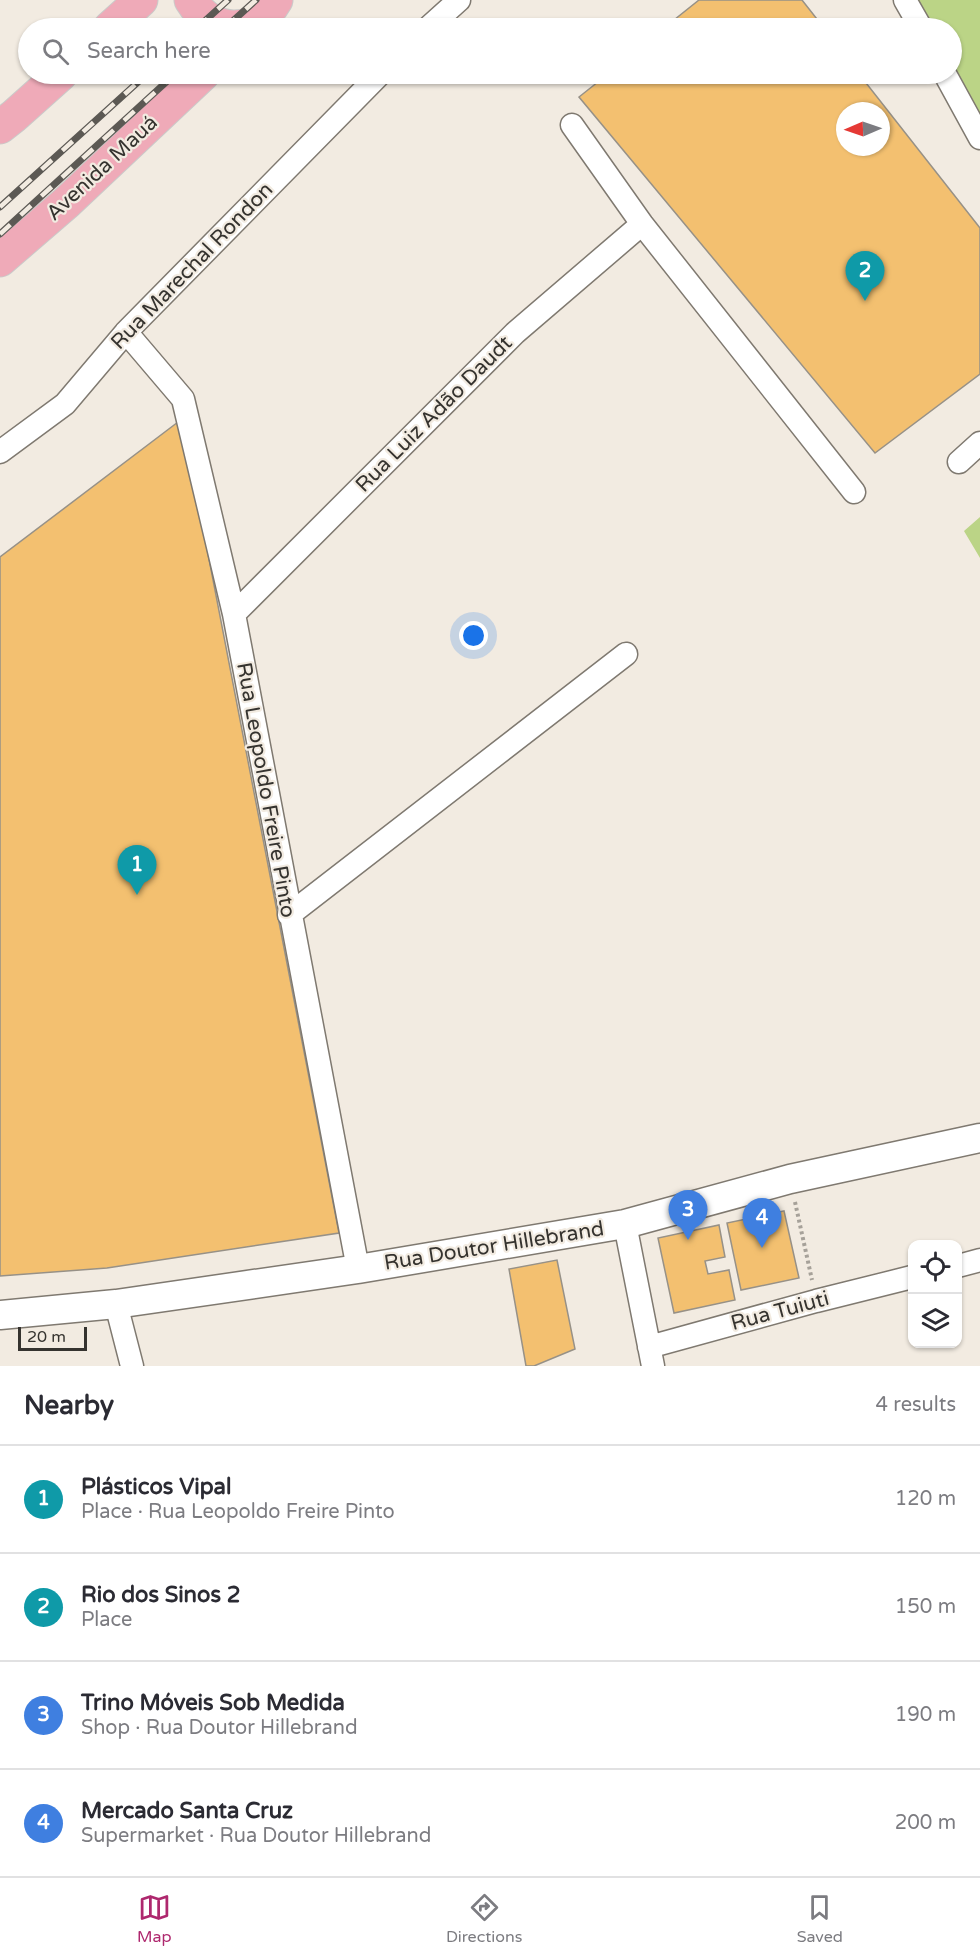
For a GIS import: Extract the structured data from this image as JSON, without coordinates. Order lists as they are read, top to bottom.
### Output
{
  "streets": {
    "main road": ["Avenida Mauá"],
    "street": [
      "Rua Marechal Rondon",
      "Rua Luiz Adão Daudt",
      "Rua Leopoldo Freire Pinto",
      "Rua Doutor Hillebrand",
      "Rua Tuiuti"
    ]
  },
  "crossings": [
    ["Rua Marechal Rondon", "Rua Leopoldo Freire Pinto"],
    ["Rua Luiz Adão Daudt", "Rua Leopoldo Freire Pinto"],
    ["Rua Leopoldo Freire Pinto", "Rua Doutor Hillebrand"]
  ],
  "scale_bar": "20 m",
  "north": "left",
  "page": {
    "search": "Search here",
    "pins": [
      "2",
      "1",
      "3",
      "4"
    ],
    "scale": "20 m",
    "heading": ["Nearby", "4 results"],
    "list": [
      {
        "mark": "1",
        "name": "Plásticos Vipal",
        "note": "Place · Rua Leopoldo Freire Pinto",
        "value": "120 m"
      },
      {
        "mark": "2",
        "name": "Rio dos Sinos 2",
        "note": "Place",
        "value": "150 m"
      },
      {
        "mark": "3",
        "name": "Trino Móveis Sob Medida",
        "note": "Shop · Rua Doutor Hillebrand",
        "value": "190 m"
      },
      {
        "mark": "4",
        "name": "Mercado Santa Cruz",
        "note": "Supermarket · Rua Doutor Hillebrand",
        "value": "200 m"
      }
    ],
    "nav": ["Map", "Directions", "Saved"]
  }
}
